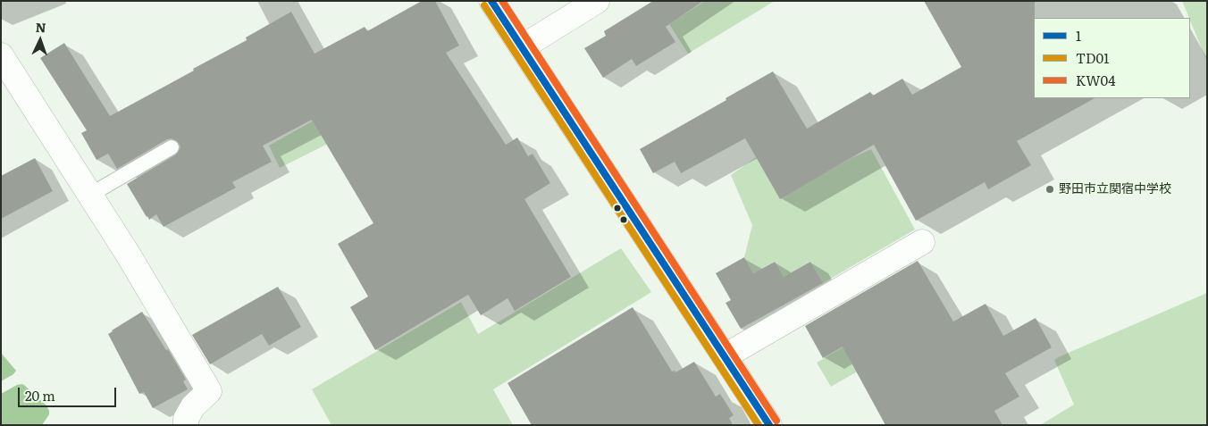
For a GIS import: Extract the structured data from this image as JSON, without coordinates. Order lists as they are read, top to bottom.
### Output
{
  "places": ["野田市立関宿中学校"],
  "lines": ["transit line 1", "transit line KW04", "transit line TD01"],
  "legend": ["1", "TD01", "KW04"],
  "scale_bar": "20 m",
  "north": "top"
}
